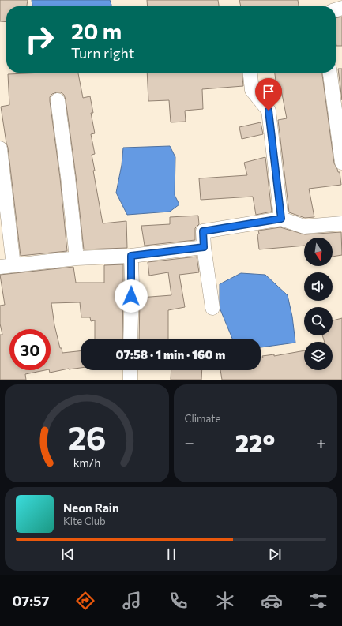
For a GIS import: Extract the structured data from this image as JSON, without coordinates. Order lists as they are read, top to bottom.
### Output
{
  "north": "bottom",
  "page": {
    "turn": ["20 m", "Turn right"],
    "limit": "30",
    "trip": "07:58 · 1 min · 160 m",
    "tile": "Climate",
    "heat": ["−", "22°", "+"],
    "song": ["Neon Rain", "Kite Club"],
    "tabs": "07:57",
    "gauge": ["26", "km/h"]
  }
}
